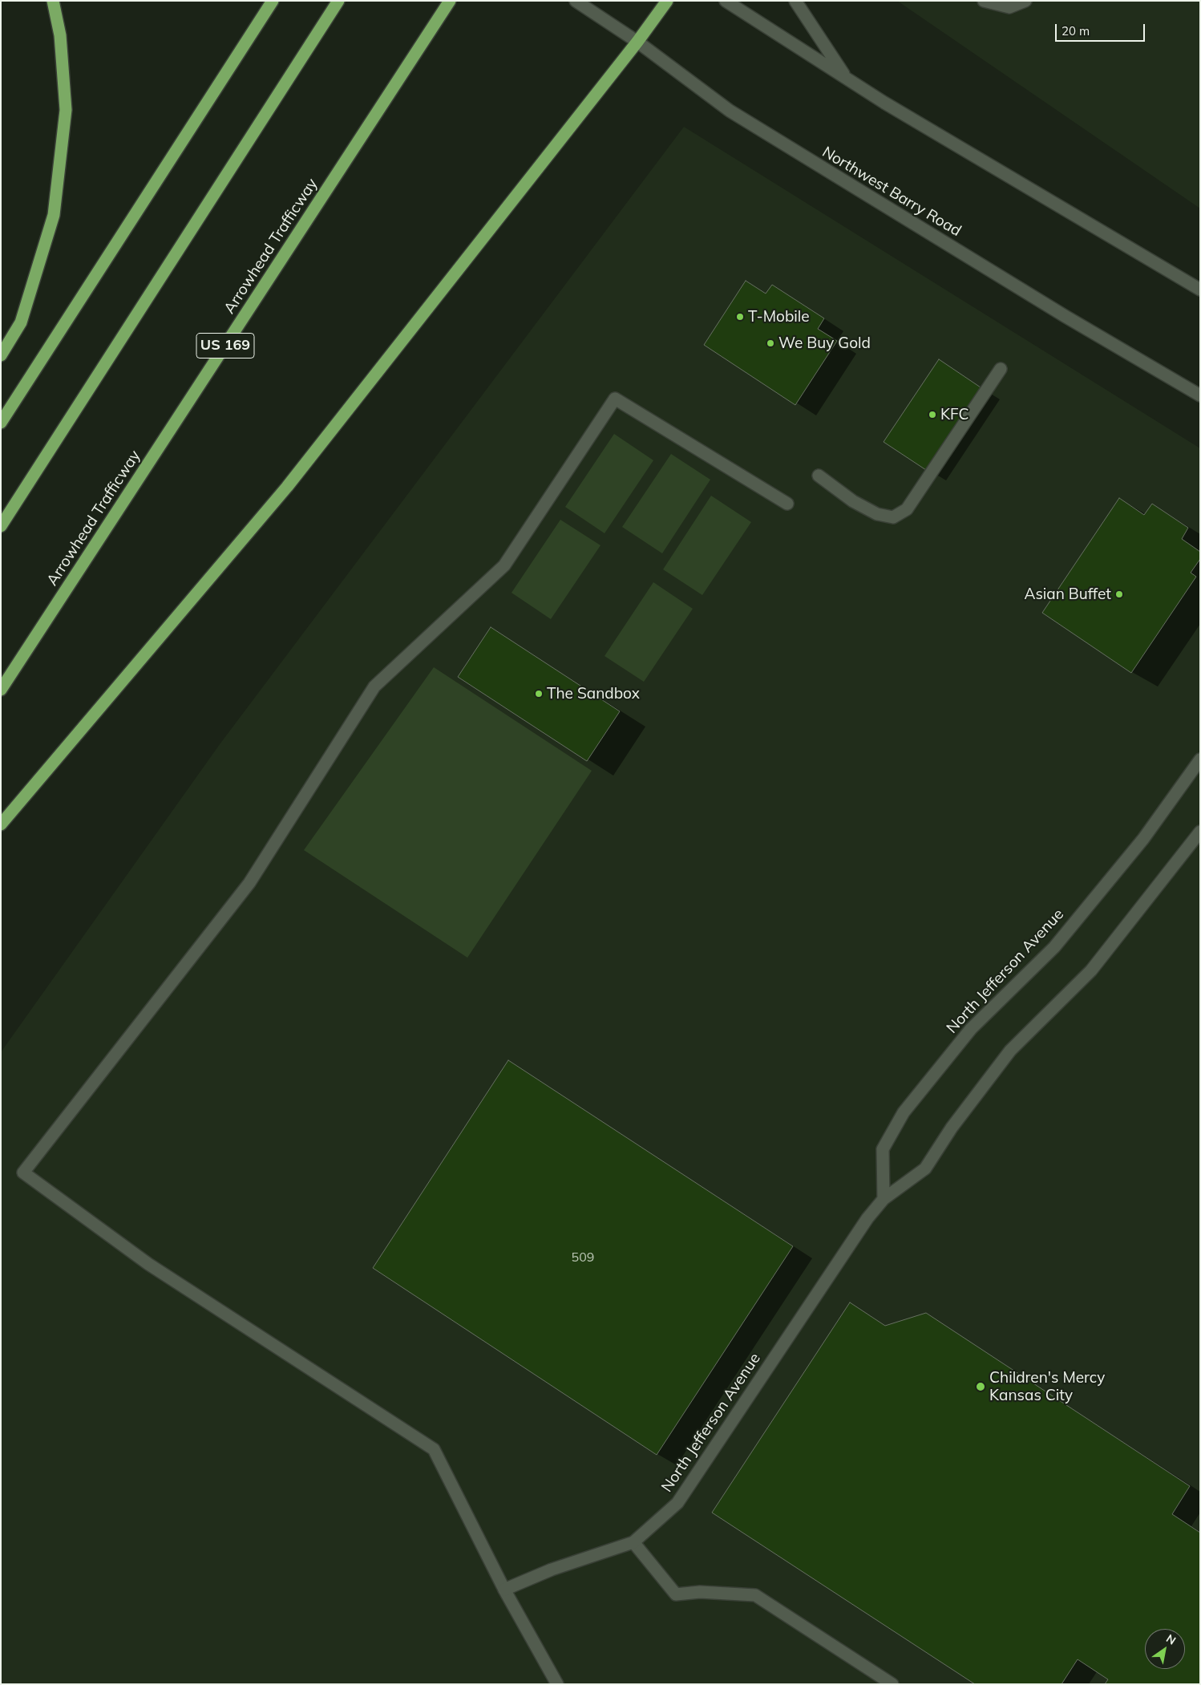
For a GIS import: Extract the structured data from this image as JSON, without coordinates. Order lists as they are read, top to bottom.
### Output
{
  "streets": {
    "highway": ["Arrowhead Trafficway", "US 169"],
    "street": ["Northwest Barry Road", "North Jefferson Avenue"]
  },
  "places": [
    "T-Mobile",
    "We Buy Gold",
    "KFC",
    "Asian Buffet",
    "The Sandbox",
    "Children's Mercy Kansas City"
  ],
  "house_numbers": ["509"],
  "scale_bar": "20 m",
  "north": "top right"
}
